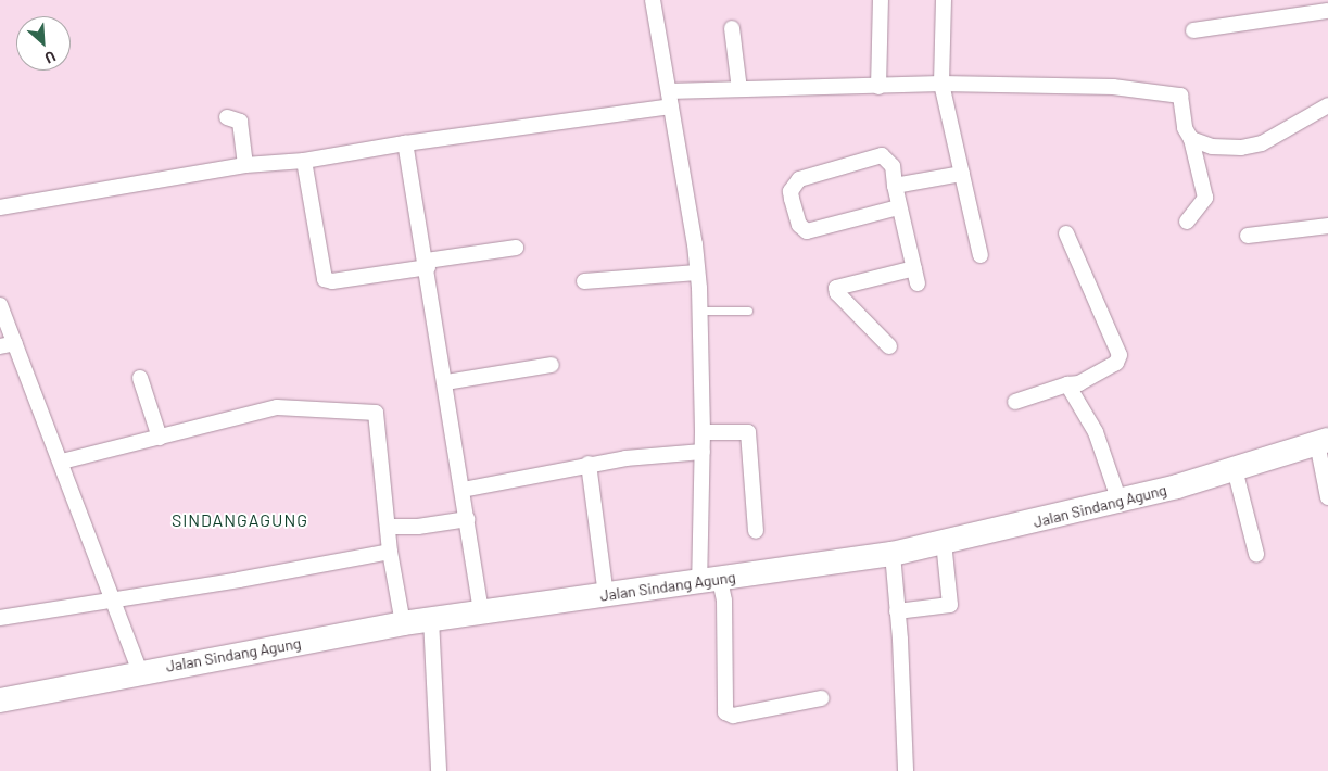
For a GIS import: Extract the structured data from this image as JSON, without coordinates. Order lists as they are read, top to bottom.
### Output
{
  "streets": {
    "main road": ["Jalan Sindang Agung"]
  },
  "districts": ["SINDANGAGUNG"],
  "north": "bottom right"
}
